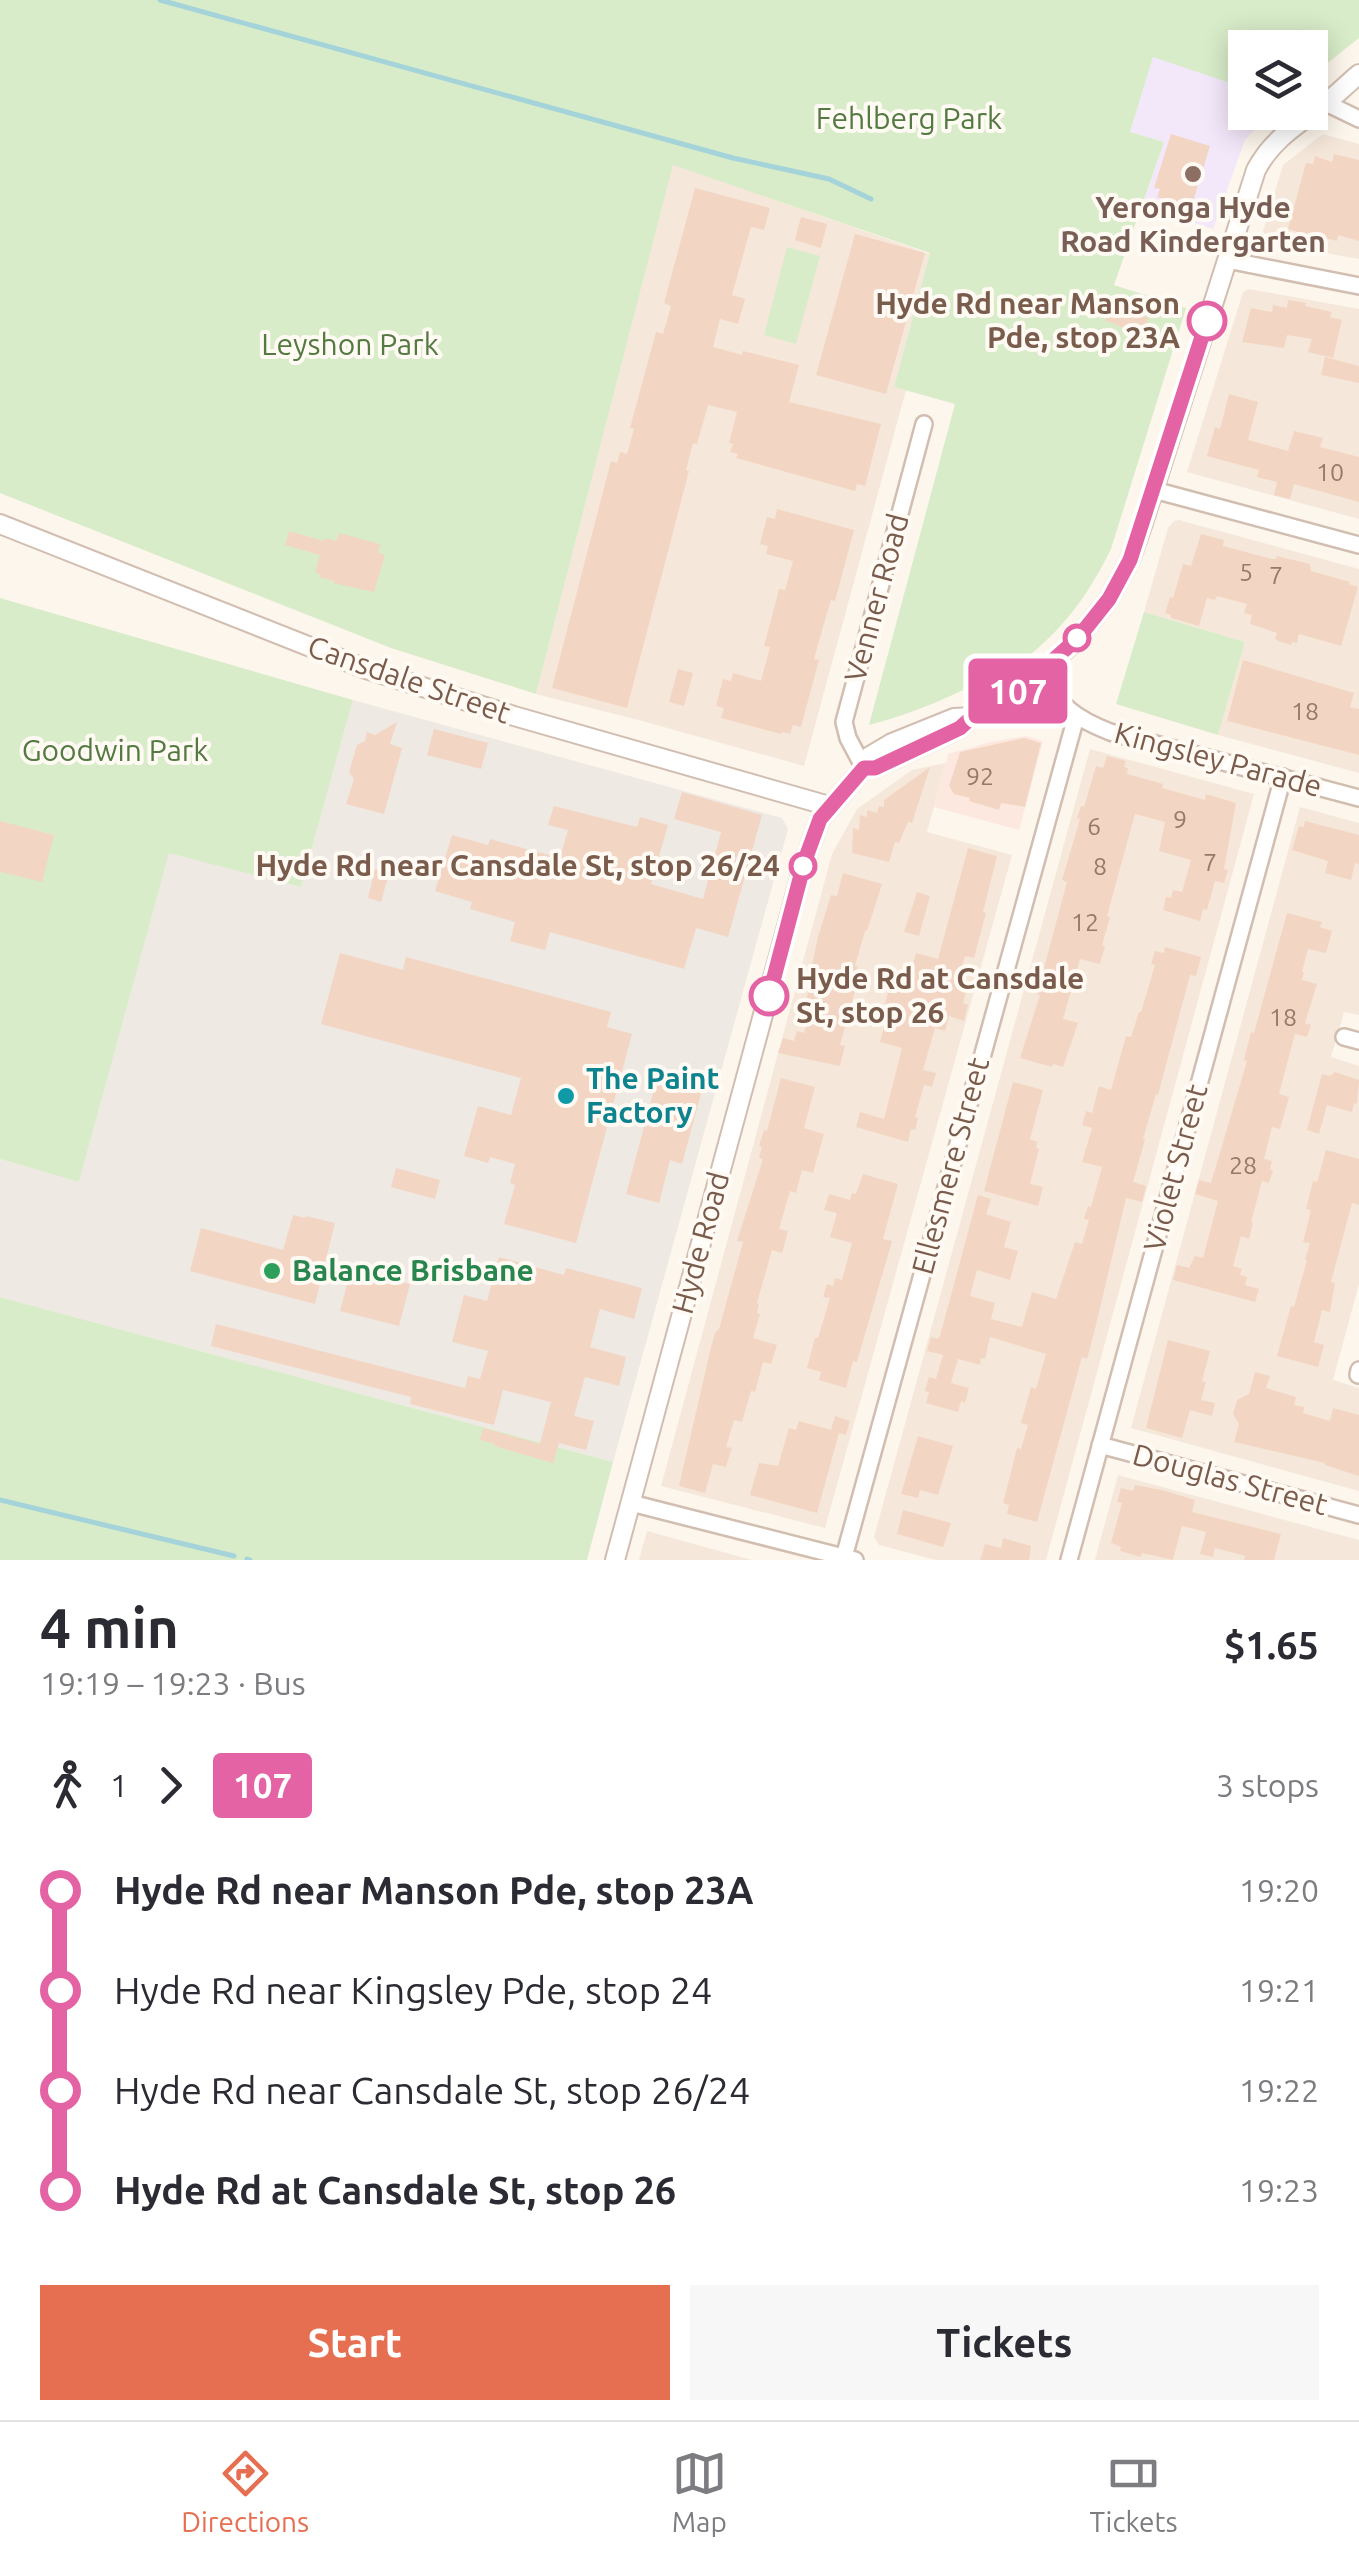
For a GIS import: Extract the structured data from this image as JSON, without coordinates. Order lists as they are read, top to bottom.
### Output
{
  "streets": {
    "street": [
      "Venner Road",
      "Cansdale Street",
      "Kingsley Parade",
      "Ellesmere Street",
      "Violet Street",
      "Hyde Road",
      "Douglas Street"
    ]
  },
  "crossings": [
    ["Venner Road", "Hyde Road"],
    ["Cansdale Street", "Hyde Road"],
    ["Kingsley Parade", "Ellesmere Street"],
    ["Kingsley Parade", "Violet Street"],
    ["Kingsley Parade", "Hyde Road"],
    ["Violet Street", "Douglas Street"]
  ],
  "parks": ["Fehlberg Park", "Leyshon Park", "Goodwin Park"],
  "places": [
    "Yeronga Hyde Road Kindergarten",
    "Hyde Rd near Manson Pde, stop 23A",
    "Hyde Rd near Cansdale St, stop 26/24",
    "Hyde Rd at Cansdale St, stop 26",
    "The Paint Factory",
    "Balance Brisbane"
  ],
  "lines": ["bus line 107"],
  "house_numbers": [
    "10",
    "5",
    "7",
    "18",
    "92",
    "9",
    "6",
    "7",
    "8",
    "12",
    "18",
    "28"
  ],
  "page": {
    "on_map": "107",
    "heading": ["4 min", "19:19 – 19:23 · Bus", "$1.65"],
    "legs": ["1", "107", "3 stops"],
    "list": [
      {
        "name": "Hyde Rd near Manson Pde, stop 23A",
        "value": "19:20"
      },
      {
        "name": "Hyde Rd near Kingsley Pde, stop 24",
        "value": "19:21"
      },
      {
        "name": "Hyde Rd near Cansdale St, stop 26/24",
        "value": "19:22"
      },
      {
        "name": "Hyde Rd at Cansdale St, stop 26",
        "value": "19:23"
      }
    ],
    "buttons": ["Start", "Tickets"],
    "tabs": ["Directions", "Map", "Tickets"]
  }
}
